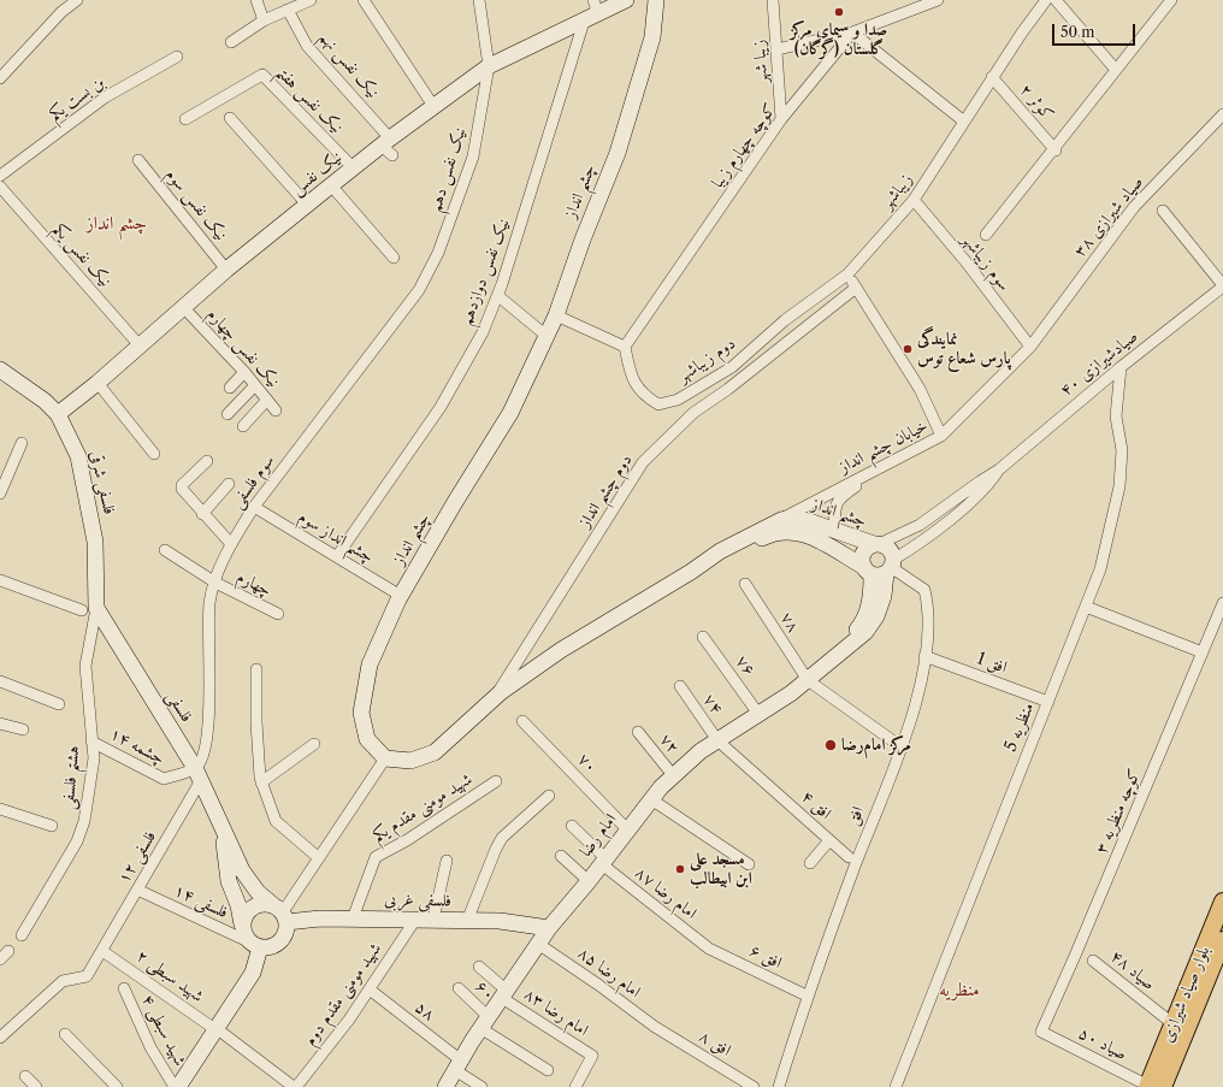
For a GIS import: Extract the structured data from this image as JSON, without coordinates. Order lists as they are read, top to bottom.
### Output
{
  "streets": {
    "main road": ["بلوار صیاد شیرازی"],
    "street": [
      "زیبا شهر",
      "نیک نفس نهم",
      "بن بست یکم",
      "نیک نفس هفتم",
      "کوثر ۲",
      "کوچه چهارم زیبا",
      "نیک نفس دهم",
      "نیک نفس",
      "چشم انداز",
      "زیباشهر",
      "نیک نفس سوم",
      "صیاد شیرازی ۳۸",
      "نیک نفس یکم",
      "سوم زیباشهر",
      "نیک نفس دوازدهم",
      "نیک نفس چهارم",
      "دوم زیباشهر",
      "۴۰ صیادشیرازی",
      "خیابان چشم انداز",
      "سوم فلسفی",
      "فلسفی شرقی",
      "دوم چشم انداز",
      "چشم انداز سوم",
      "چهارم",
      "۷۸",
      "افق 1",
      "۷۶",
      "۷۴",
      "فلسفی",
      "منظریه 5",
      "۷۲",
      "۱۴ چشمه",
      "۷۰",
      "هشتم فلسفی",
      "افق ۴",
      "شهید مومنی مقدم یکم",
      "کوچه منظریه ۳",
      "افق",
      "امام رضا",
      "۱۲ فلسفی",
      "امام رضا ۸۷",
      "فلسفی غربی",
      "۱۴ فلسفی",
      "افق ۶",
      "صیاد ۴۸",
      "امام رضا ۸۵",
      "۲ شهید سبطی",
      "۶۰",
      "شهید مومنی مقدم دوم",
      "۵۸",
      "امام رضا ۸۳",
      "۴ شهید سبطی",
      "افق ۸",
      "صیاد ۵۰"
    ]
  },
  "crossings": [
    ["زیبا شهر", "کوچه چهارم زیبا"],
    ["نیک نفس نهم", "نیک نفس"],
    ["نیک نفس هفتم", "نیک نفس"],
    ["کوثر ۲", "زیباشهر"],
    ["کوچه چهارم زیبا", "دوم زیباشهر"],
    ["نیک نفس دهم", "نیک نفس"],
    ["نیک نفس دهم", "سوم فلسفی"],
    ["نیک نفس", "نیک نفس سوم"],
    ["نیک نفس", "نیک نفس یکم"],
    ["نیک نفس", "نیک نفس دوازدهم"],
    ["نیک نفس", "نیک نفس چهارم"],
    ["نیک نفس", "فلسفی شرقی"],
    ["چشم انداز", "۴۰ صیادشیرازی"],
    ["چشم انداز", "خیابان چشم انداز"],
    ["چشم انداز", "دوم چشم انداز"],
    ["چشم انداز", "چشم انداز سوم"],
    ["چشم انداز", "افق"],
    ["چشم انداز", "امام رضا"],
    ["زیباشهر", "سوم زیباشهر"],
    ["زیباشهر", "دوم زیباشهر"],
    ["صیاد شیرازی ۳۸", "سوم زیباشهر"],
    ["صیاد شیرازی ۳۸", "خیابان چشم انداز"],
    ["سوم زیباشهر", "خیابان چشم انداز"],
    ["نیک نفس دوازدهم", "چشم انداز سوم"],
    ["۴۰ صیادشیرازی", "منظریه 5"],
    ["۴۰ صیادشیرازی", "افق"],
    ["۴۰ صیادشیرازی", "امام رضا"],
    ["سوم فلسفی", "چشم انداز سوم"],
    ["سوم فلسفی", "چهارم"],
    ["سوم فلسفی", "فلسفی"],
    ["سوم فلسفی", "۱۴ چشمه"],
    ["سوم فلسفی", "۱۲ فلسفی"],
    ["فلسفی شرقی", "فلسفی"],
    ["فلسفی شرقی", "هشتم فلسفی"],
    ["۷۸", "امام رضا"],
    ["افق 1", "منظریه 5"],
    ["افق 1", "افق"],
    ["۷۶", "امام رضا"],
    ["۷۴", "افق ۴"],
    ["۷۴", "امام رضا"],
    ["فلسفی", "۱۴ چشمه"],
    ["فلسفی", "هشتم فلسفی"],
    ["فلسفی", "۱۲ فلسفی"],
    ["۷۲", "امام رضا"],
    ["۱۴ چشمه", "هشتم فلسفی"],
    ["۱۴ چشمه", "۱۲ فلسفی"],
    ["۷۰", "امام رضا"],
    ["شهید مومنی مقدم یکم", "فلسفی غربی"],
    ["کوچه منظریه ۳", "صیاد ۵۰"],
    ["افق", "امام رضا"],
    ["افق", "افق ۶"],
    ["امام رضا", "امام رضا ۸۷"],
    ["امام رضا", "فلسفی غربی"],
    ["امام رضا", "امام رضا ۸۵"],
    ["امام رضا", "۶۰"],
    ["امام رضا", "۵۸"],
    ["امام رضا", "امام رضا ۸۳"],
    ["۱۲ فلسفی", "۱۴ فلسفی"],
    ["۱۲ فلسفی", "۲ شهید سبطی"],
    ["امام رضا ۸۷", "افق ۶"],
    ["فلسفی غربی", "۱۴ فلسفی"],
    ["فلسفی غربی", "شهید مومنی مقدم دوم"],
    ["صیاد ۴۸", "بلوار صیاد شیرازی"],
    ["امام رضا ۸۵", "افق ۸"],
    ["۲ شهید سبطی", "شهید مومنی مقدم دوم"],
    ["شهید مومنی مقدم دوم", "۵۸"],
    ["بلوار صیاد شیرازی", "صیاد ۵۰"]
  ],
  "districts": ["چشم انداز", "منظریه"],
  "places": [
    "صدا و سیمای مرکز گلستان (گرگان)",
    "نمایندگی پارس شعاع توس",
    "مرکز امام‌رضا",
    "مسجد علی ابن ابیطالب"
  ],
  "scale_bar": "50 m"
}
